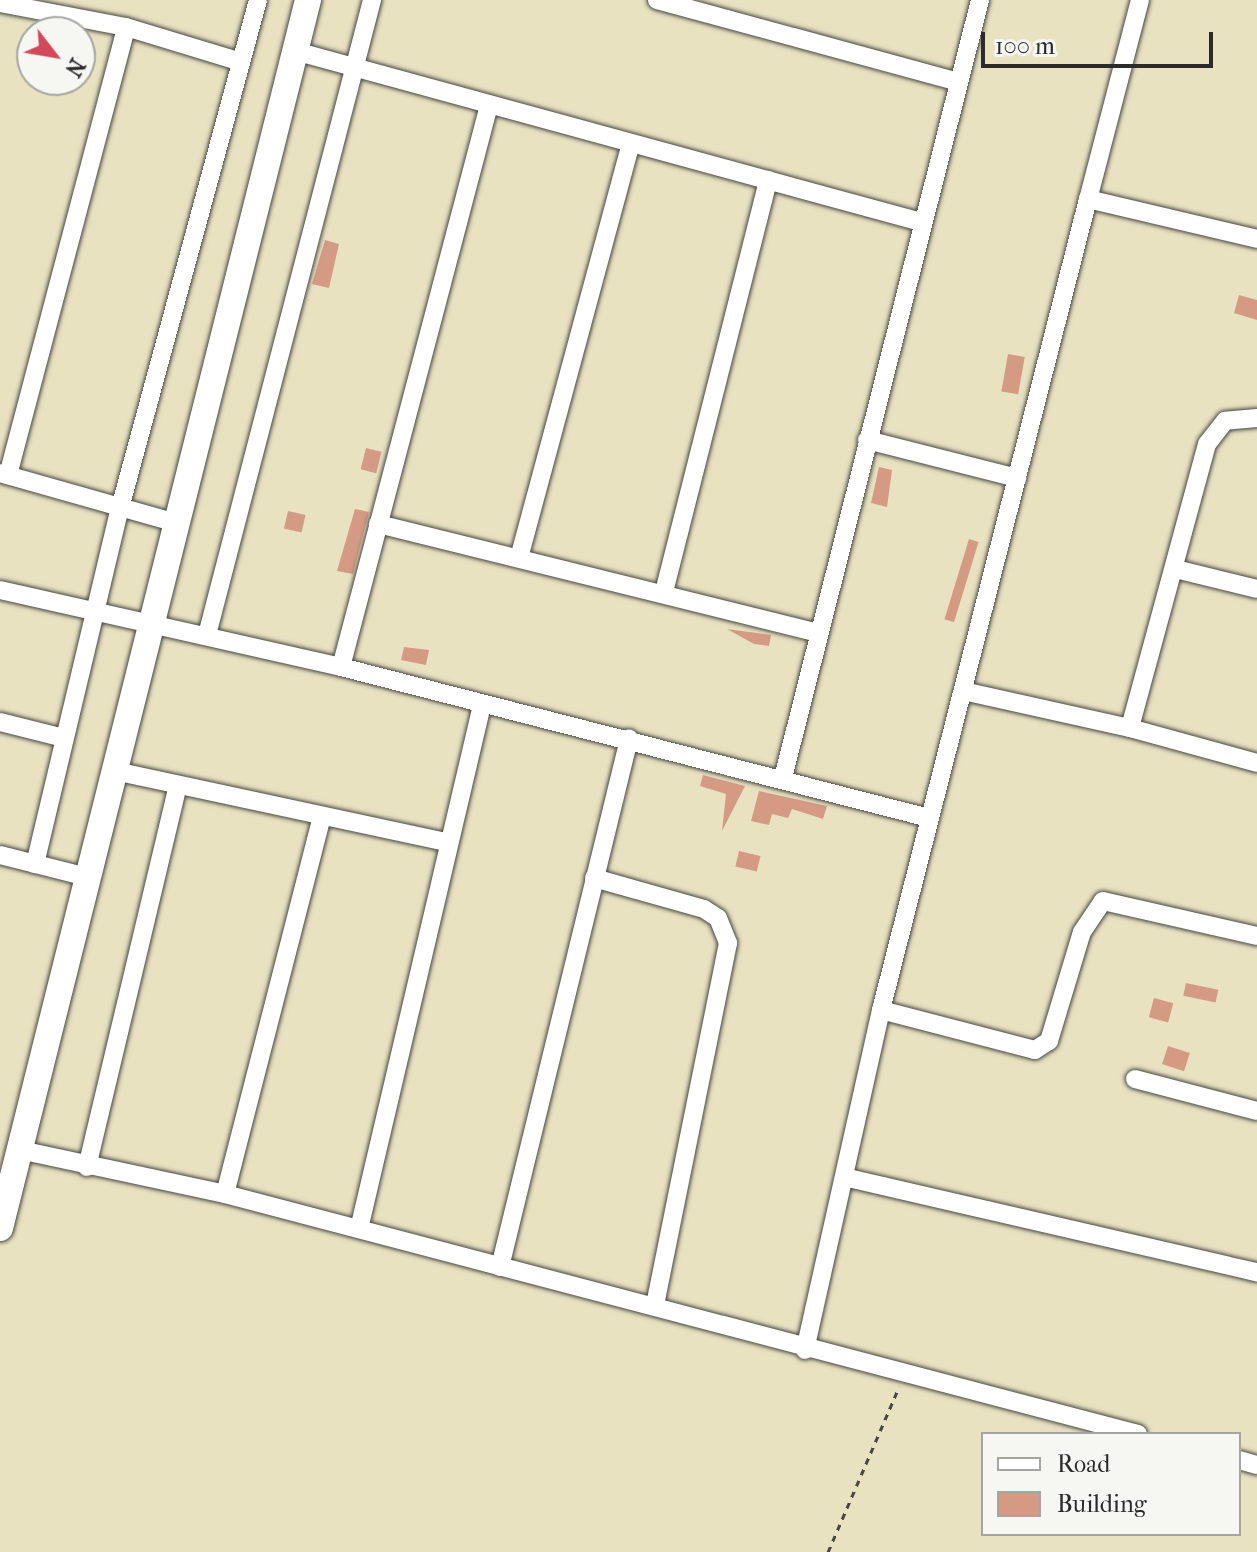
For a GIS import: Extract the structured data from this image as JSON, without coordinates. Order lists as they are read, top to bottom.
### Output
{
  "legend": ["Road", "Building"],
  "scale_bar": "100 m",
  "north": "bottom right"
}
